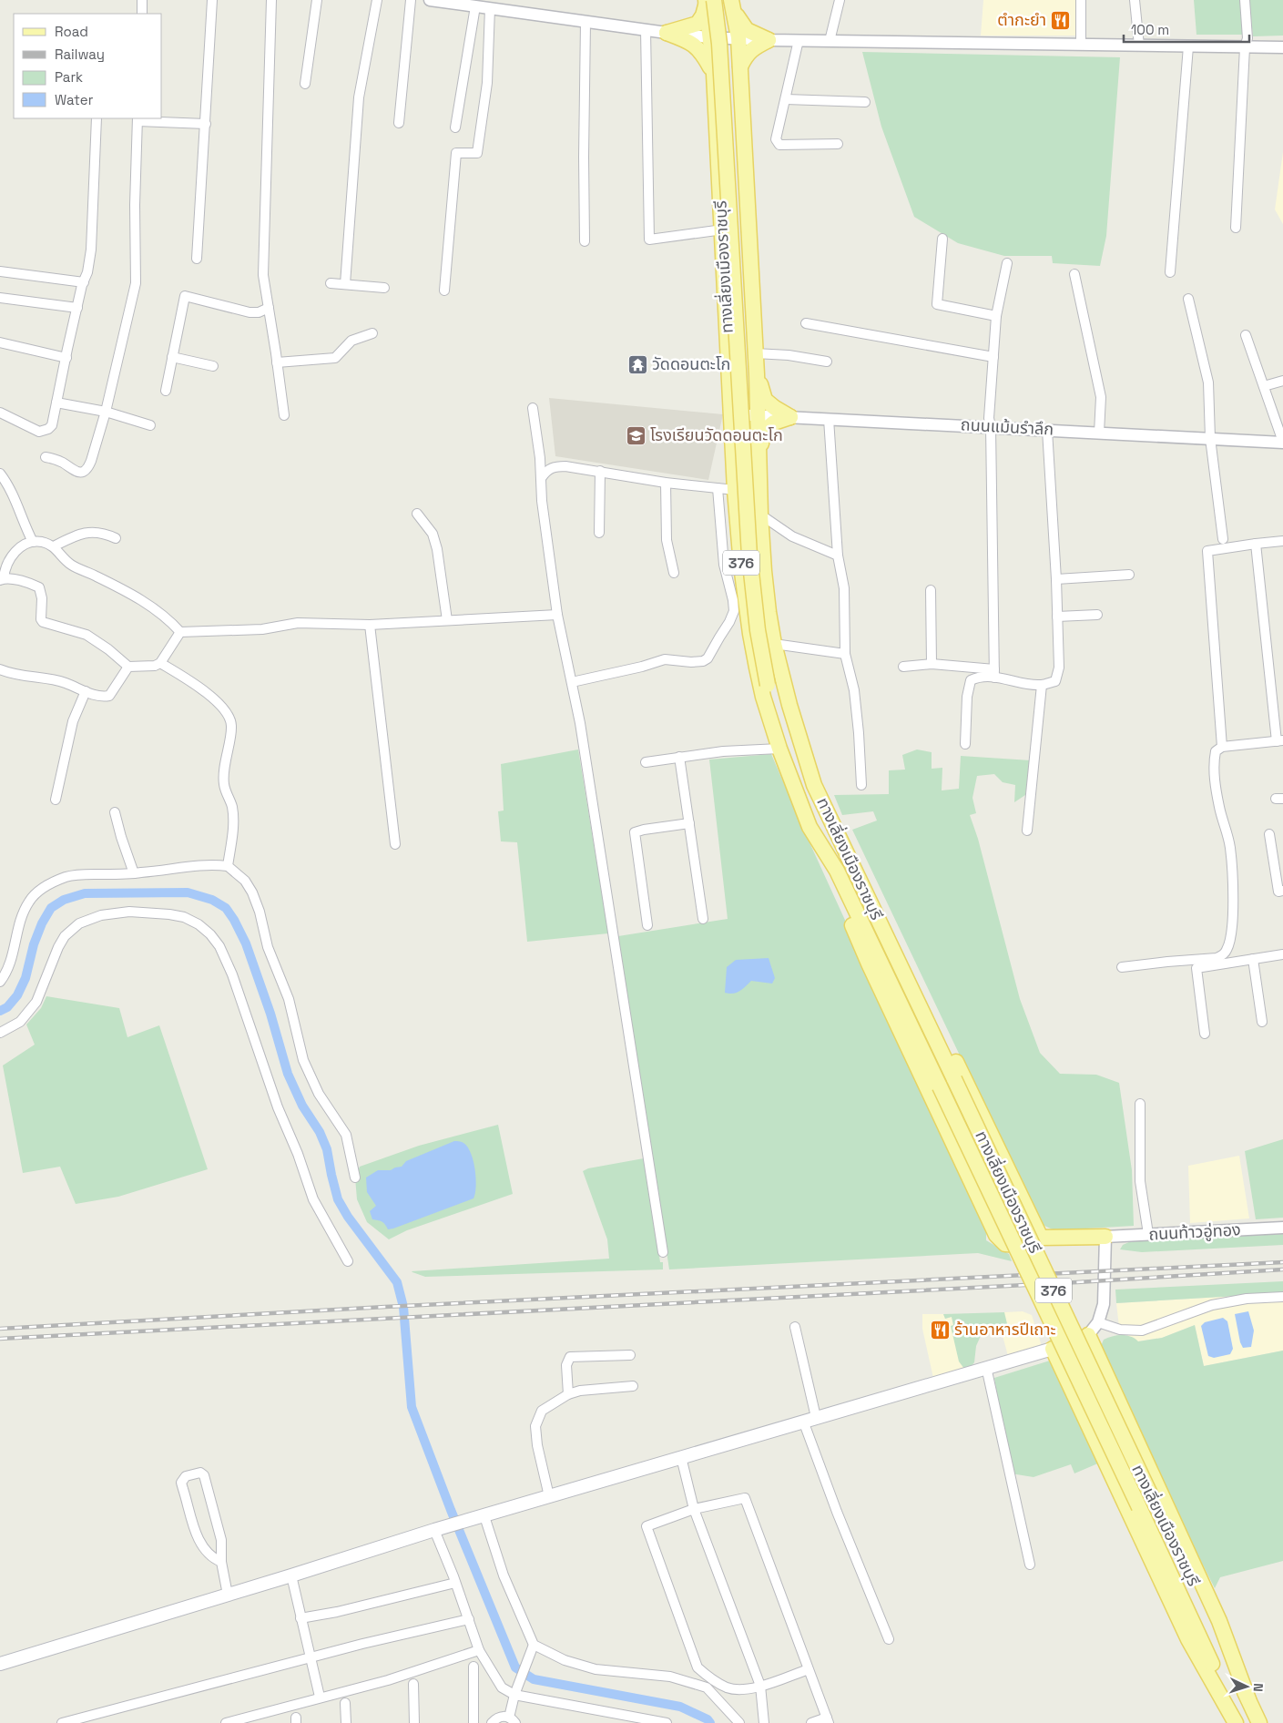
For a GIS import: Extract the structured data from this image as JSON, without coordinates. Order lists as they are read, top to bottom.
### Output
{
  "streets": {
    "main road": ["ทางเลี่ยงเมืองราชบุรี", "376"],
    "street": ["ถนนแม้นรำลึก", "ถนนท้าวอู่ทอง"]
  },
  "crossings": [
    ["ทางเลี่ยงเมืองราชบุรี", "ถนนแม้นรำลึก"]
  ],
  "places": {
    "restaurant": ["ตำกะยำ", "ร้านอาหารปีเถาะ"],
    "temple": ["วัดดอนตะโก"],
    "school or university": ["โรงเรียนวัดดอนตะโก"]
  },
  "legend": [
    "Road",
    "Railway",
    "Park",
    "Water"
  ],
  "scale_bar": "100 m",
  "north": "right"
}
